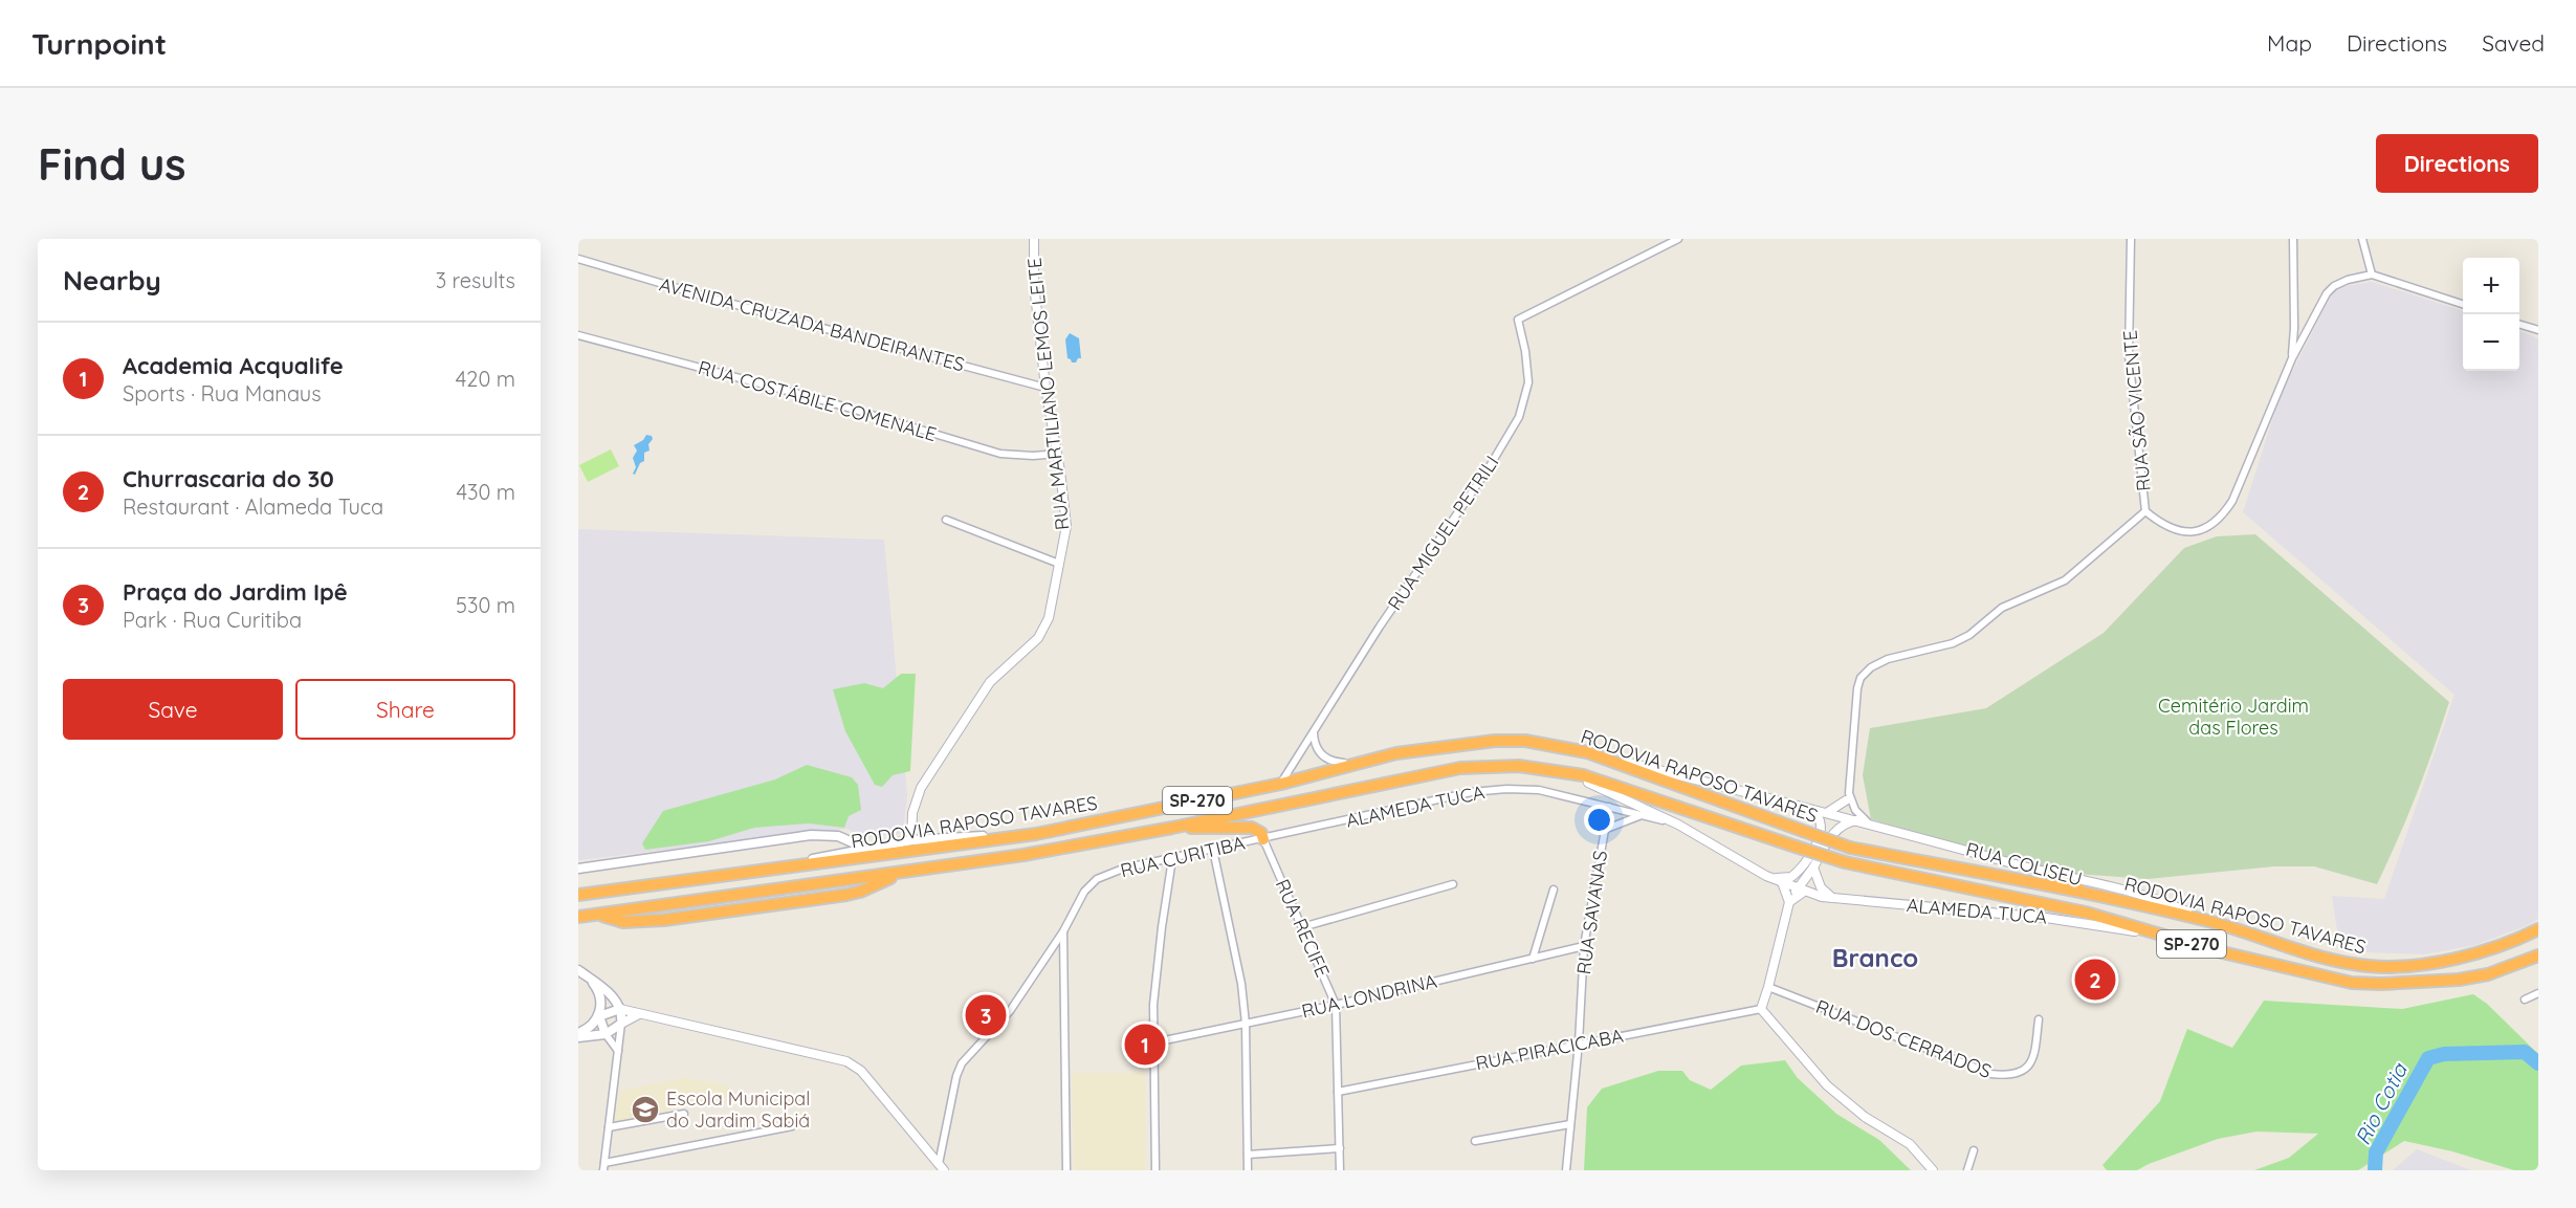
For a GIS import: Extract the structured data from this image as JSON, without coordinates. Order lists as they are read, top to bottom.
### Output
{
  "streets": {
    "highway": ["RODOVIA RAPOSO TAVARES", "SP-270"],
    "street": [
      "AVENIDA CRUZADA BANDEIRANTES",
      "RUA MARTILIANO LEMOS LEITE",
      "RUA COSTÁBILE COMENALE",
      "RUA SÃO VICENTE",
      "RUA MIGUEL PETRILI",
      "ALAMEDA TUCA",
      "RUA CURITIBA",
      "RUA COLISEU",
      "RUA SAVANAS",
      "RUA RECIFE",
      "RUA LONDRINA",
      "RUA DOS CERRADOS",
      "RUA PIRACICABA"
    ]
  },
  "crossings": [
    ["AVENIDA CRUZADA BANDEIRANTES", "RUA MARTILIANO LEMOS LEITE"],
    ["RUA MARTILIANO LEMOS LEITE", "RUA COSTÁBILE COMENALE"],
    ["RUA MIGUEL PETRILI", "RODOVIA RAPOSO TAVARES"],
    ["RODOVIA RAPOSO TAVARES", "ALAMEDA TUCA"],
    ["RODOVIA RAPOSO TAVARES", "RUA COLISEU"],
    ["ALAMEDA TUCA", "RUA CURITIBA"],
    ["ALAMEDA TUCA", "RUA SAVANAS"],
    ["ALAMEDA TUCA", "RUA RECIFE"],
    ["RUA CURITIBA", "RUA RECIFE"],
    ["RUA SAVANAS", "RUA LONDRINA"],
    ["RUA SAVANAS", "RUA PIRACICABA"],
    ["RUA RECIFE", "RUA LONDRINA"],
    ["RUA RECIFE", "RUA PIRACICABA"]
  ],
  "districts": ["Branco"],
  "water": ["Rio Cotia"],
  "parks": ["Cemitério Jardim das Flores"],
  "places": {
    "school or university": ["Escola Municipal do Jardim Sabiá"]
  },
  "page": {
    "header": "Turnpoint",
    "nav": ["Map", "Directions", "Saved"],
    "buttons": [
      "Directions",
      ["Save", "Share"]
    ],
    "title": "Find us",
    "heading": ["Nearby", "3 results"],
    "map_buttons": ["+", "−"],
    "list": [
      {
        "mark": "1",
        "name": "Academia Acqualife",
        "note": "Sports · Rua Manaus",
        "value": "420 m"
      },
      {
        "mark": "2",
        "name": "Churrascaria do 30",
        "note": "Restaurant · Alameda Tuca",
        "value": "430 m"
      },
      {
        "mark": "3",
        "name": "Praça do Jardim Ipê",
        "note": "Park · Rua Curitiba",
        "value": "530 m"
      }
    ],
    "pins": ["2", "3", "1"]
  }
}
